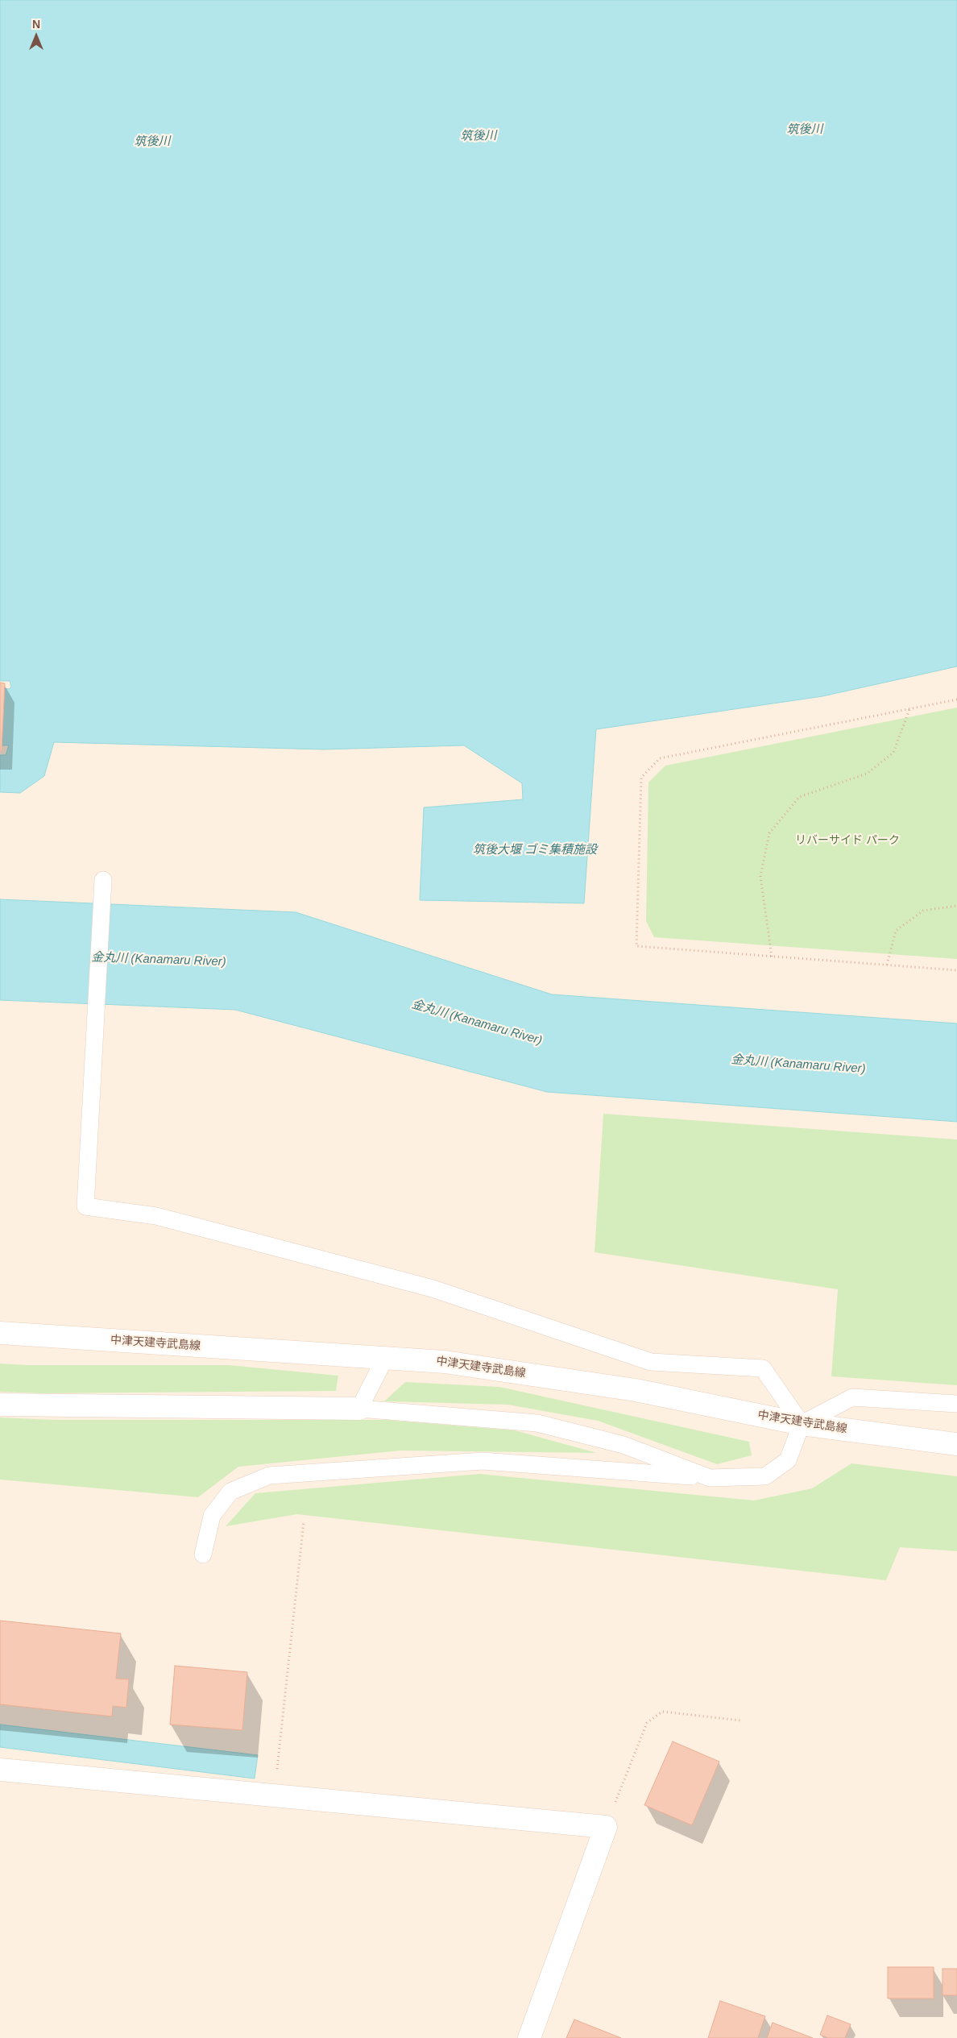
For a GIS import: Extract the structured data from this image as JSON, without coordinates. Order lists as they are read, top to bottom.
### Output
{
  "streets": {
    "street": ["中津天建寺武島線"]
  },
  "water": ["筑後川", "筑後大堰 ゴミ集積施設", "金丸川 (Kanamaru River)"],
  "parks": ["リバーサイド パーク"],
  "north": "top"
}
